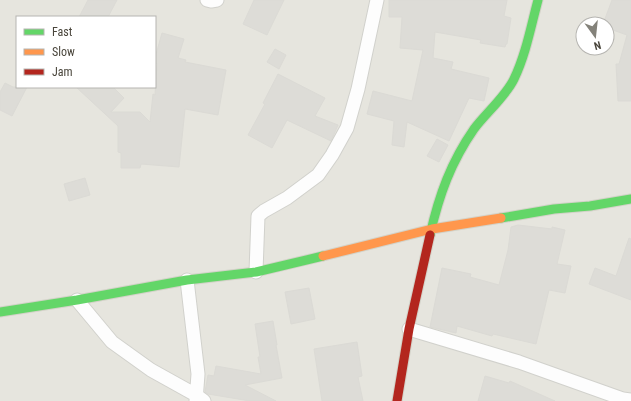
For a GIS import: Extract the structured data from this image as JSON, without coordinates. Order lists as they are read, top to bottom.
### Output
{
  "legend": ["Fast", "Slow", "Jam"],
  "north": "bottom"
}
